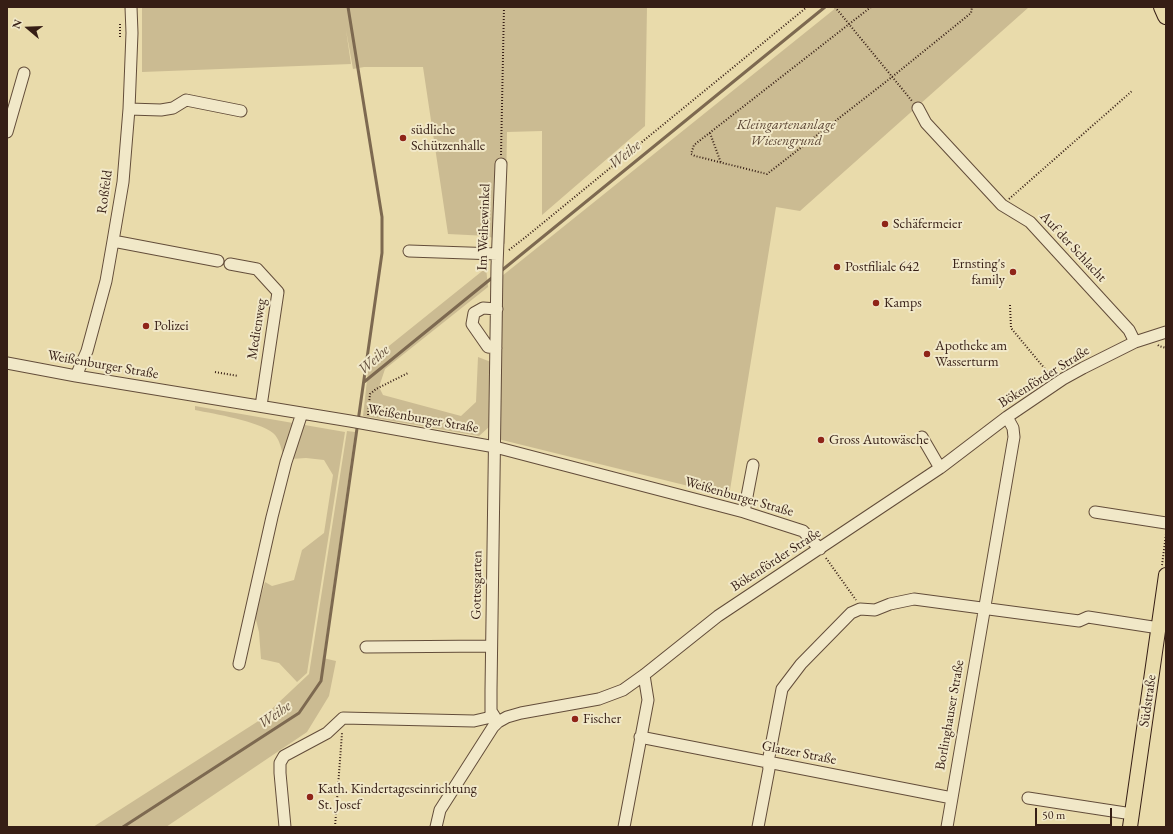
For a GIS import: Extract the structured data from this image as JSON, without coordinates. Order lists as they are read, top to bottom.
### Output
{
  "streets": {
    "main road": ["Südstraße"],
    "street": [
      "Roßfeld",
      "Im Weihewinkel",
      "Auf der Schlacht",
      "Medienweg",
      "Weißenburger Straße",
      "Bökenförder Straße",
      "Gottesgarten",
      "Borlinghauser Straße",
      "Glatzer Straße"
    ]
  },
  "crossings": [
    ["Roßfeld", "Weißenburger Straße"],
    ["Im Weihewinkel", "Weißenburger Straße"],
    ["Im Weihewinkel", "Gottesgarten"],
    ["Auf der Schlacht", "Bökenförder Straße"],
    ["Medienweg", "Weißenburger Straße"],
    ["Weißenburger Straße", "Bökenförder Straße"],
    ["Weißenburger Straße", "Gottesgarten"],
    ["Bökenförder Straße", "Gottesgarten"],
    ["Bökenförder Straße", "Borlinghauser Straße"],
    ["Borlinghauser Straße", "Glatzer Straße"]
  ],
  "water": ["Weihe"],
  "parks": ["Kleingartenanlage Wiesengrund"],
  "places": [
    "südliche Schützenhalle",
    "Schäfermeier",
    "Postfiliale 642",
    "Ernsting's family",
    "Kamps",
    "Polizei",
    "Apotheke am Wasserturm",
    "Gross Autowäsche",
    "Fischer",
    "Kath. Kindertageseinrichtung St. Josef"
  ],
  "scale_bar": "50 m",
  "north": "left"
}
